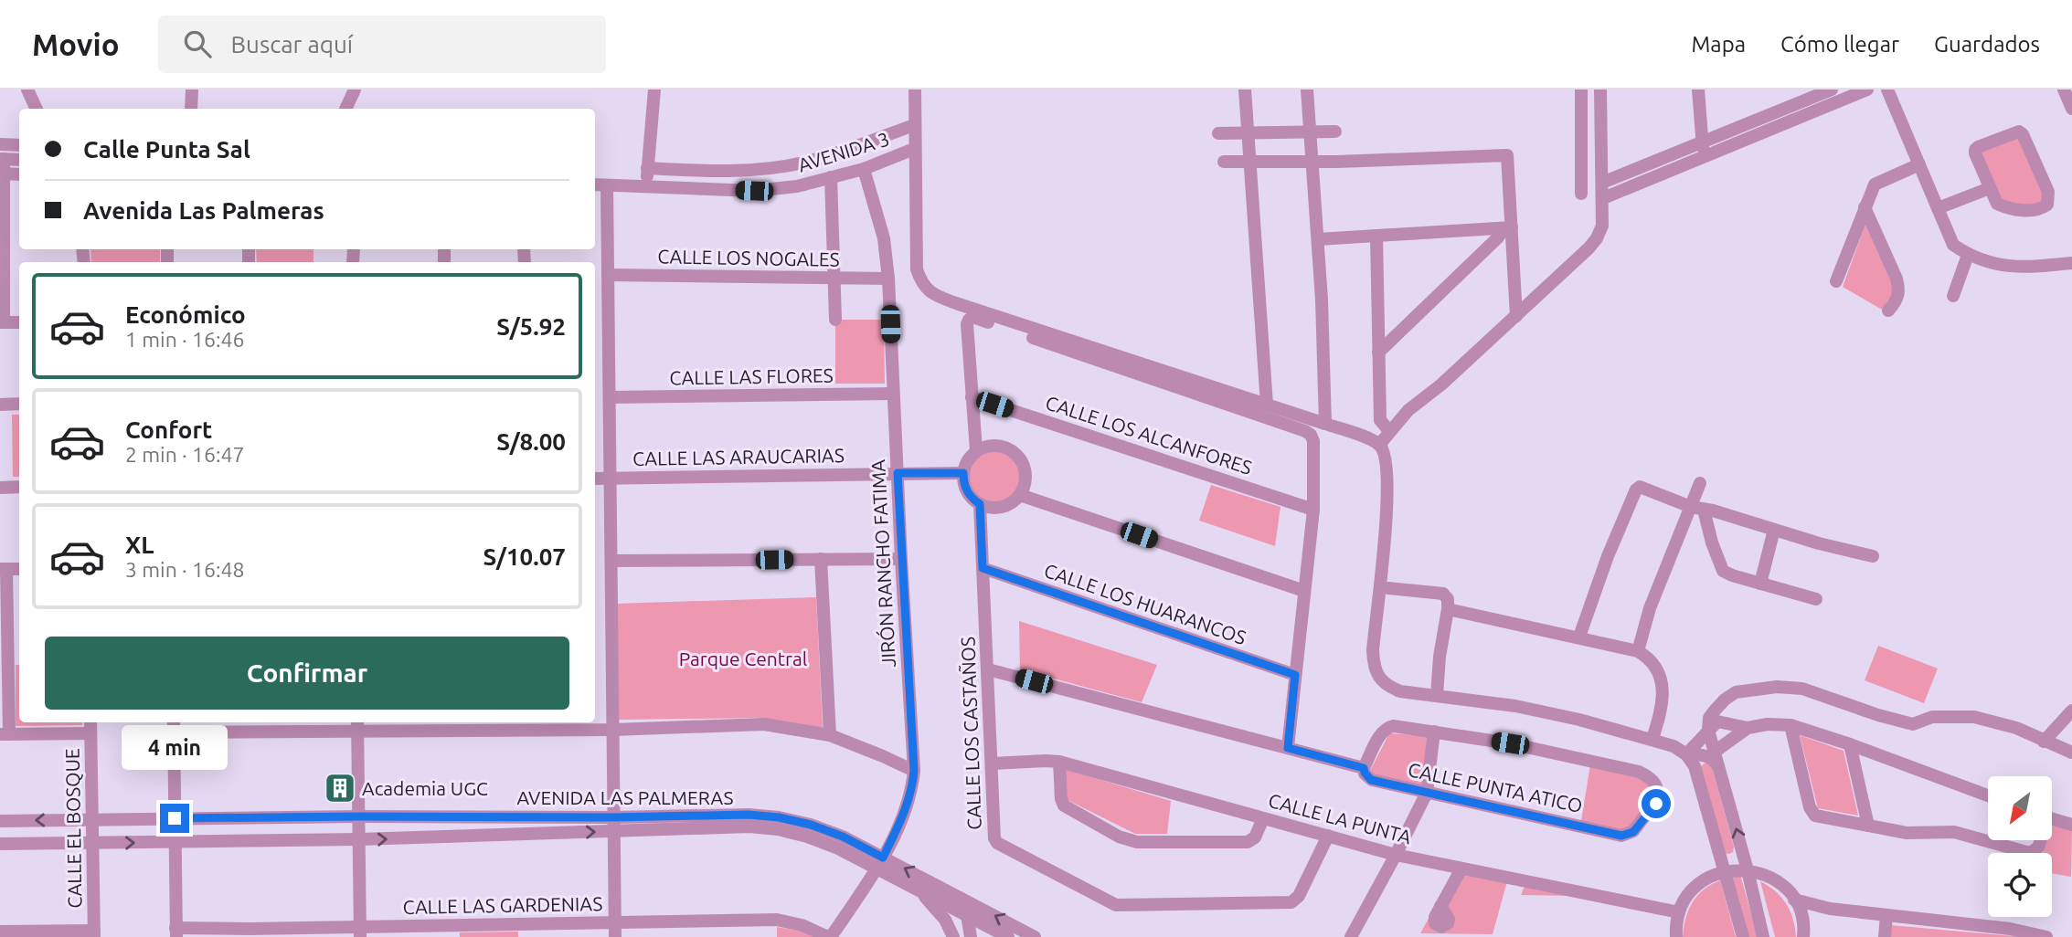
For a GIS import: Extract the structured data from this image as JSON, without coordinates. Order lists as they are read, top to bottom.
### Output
{
  "streets": {
    "street": [
      "AVENIDA 3",
      "CALLE LOS NOGALES",
      "CALLE LAS FLORES",
      "CALLE LOS ALCANFORES",
      "CALLE LAS ARAUCARIAS",
      "JIRÓN RANCHO FATIMA",
      "CALLE LOS HUARANCOS",
      "CALLE LOS CASTAÑOS",
      "CALLE PUNTA ATICO",
      "AVENIDA LAS PALMERAS",
      "CALLE LA PUNTA",
      "CALLE EL BOSQUE",
      "CALLE LAS GARDENIAS"
    ]
  },
  "crossings": [
    ["AVENIDA 3", "JIRÓN RANCHO FATIMA"],
    ["CALLE LOS NOGALES", "JIRÓN RANCHO FATIMA"],
    ["CALLE LAS FLORES", "JIRÓN RANCHO FATIMA"],
    ["CALLE LAS ARAUCARIAS", "JIRÓN RANCHO FATIMA"],
    ["CALLE LAS ARAUCARIAS", "CALLE LOS CASTAÑOS"],
    ["JIRÓN RANCHO FATIMA", "AVENIDA LAS PALMERAS"],
    ["JIRÓN RANCHO FATIMA", "CALLE LAS GARDENIAS"],
    ["CALLE LOS HUARANCOS", "CALLE LOS CASTAÑOS"],
    ["CALLE LOS CASTAÑOS", "CALLE PUNTA ATICO"],
    ["CALLE LOS CASTAÑOS", "CALLE LA PUNTA"],
    ["AVENIDA LAS PALMERAS", "CALLE EL BOSQUE"]
  ],
  "parks": ["Parque Central"],
  "places": {
    "building": ["Academia UGC"]
  },
  "north": "bottom left",
  "page": {
    "header": "Movio",
    "search": "Buscar aquí",
    "nav": ["Mapa", "Cómo llegar", "Guardados"],
    "banner": ["Calle Punta Sal", "Avenida Las Palmeras"],
    "list": [
      {
        "name": "Económico",
        "note": "1 min · 16:46",
        "value": "S/5.92"
      },
      {
        "name": "Confort",
        "note": "2 min · 16:47",
        "value": "S/8.00"
      },
      {
        "name": "XL",
        "note": "3 min · 16:48",
        "value": "S/10.07"
      }
    ],
    "buttons": "Confirmar",
    "bubble": "4 min"
  }
}
